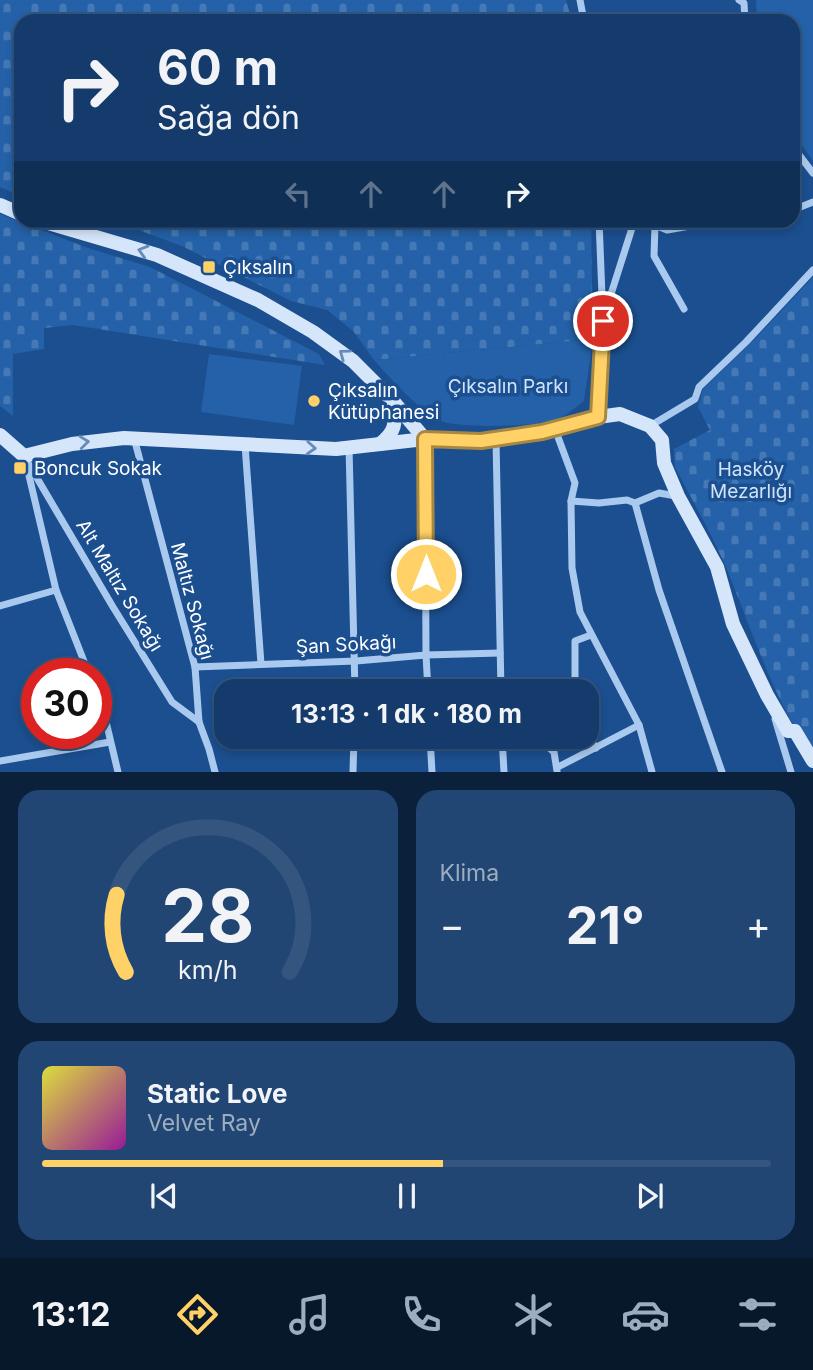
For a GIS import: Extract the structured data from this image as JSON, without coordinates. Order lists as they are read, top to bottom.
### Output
{
  "streets": {
    "street": ["Alt Maltız Sokağı", "Maltız Sokağı", "Şan Sokağı"]
  },
  "crossings": [
    ["Alt Maltız Sokağı", "Maltız Sokağı"],
    ["Maltız Sokağı", "Şan Sokağı"]
  ],
  "parks": ["Çıksalın Parkı", "Hasköy Mezarlığı"],
  "places": {
    "transit": ["Çıksalın", "Boncuk Sokak"],
    "other": ["Çıksalın Kütüphanesi"]
  },
  "page": {
    "turn": ["60 m", "Sağa dön"],
    "limit": "30",
    "trip": "13:13 · 1 dk · 180 m",
    "tile": "Klima",
    "heat": ["−", "21°", "+"],
    "song": ["Static Love", "Velvet Ray"],
    "tabs": "13:12",
    "gauge": ["28", "km/h"]
  }
}
